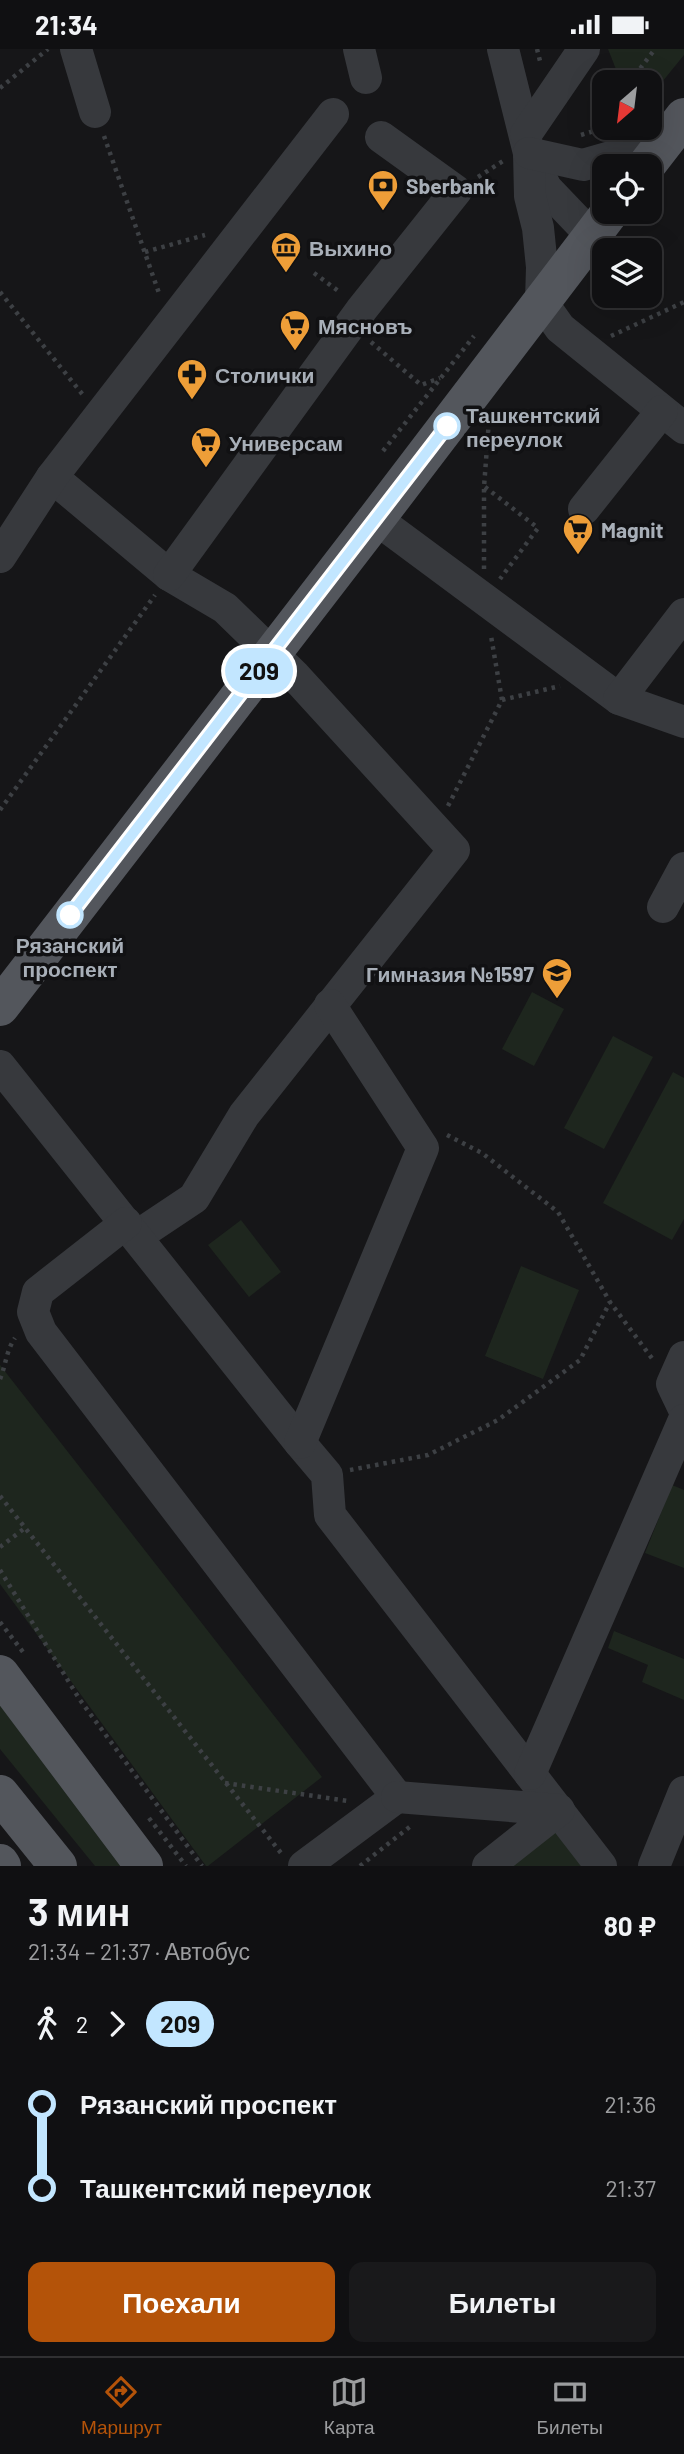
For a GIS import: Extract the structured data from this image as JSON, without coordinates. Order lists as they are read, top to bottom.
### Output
{
  "places": {
    "bank": ["Sberbank"],
    "museum": ["Выхино"],
    "supermarket": ["Мясновъ", "Универсам", "Magnit"],
    "pharmacy": ["Столички"],
    "other": ["Ташкентский переулок", "Рязанский проспект"],
    "school or university": ["Гимназия №1597"]
  },
  "lines": ["bus line 209"],
  "north": "bottom left",
  "page": {
    "status": "21:34",
    "on_map": "209",
    "heading": ["3 мин", "21:34 – 21:37 · Автобус", "80 ₽"],
    "legs": ["2", "209"],
    "list": [
      {
        "name": "Рязанский проспект",
        "value": "21:36"
      },
      {
        "name": "Ташкентский переулок",
        "value": "21:37"
      }
    ],
    "buttons": ["Поехали", "Билеты"],
    "tabs": ["Маршрут", "Карта", "Билеты"]
  }
}
